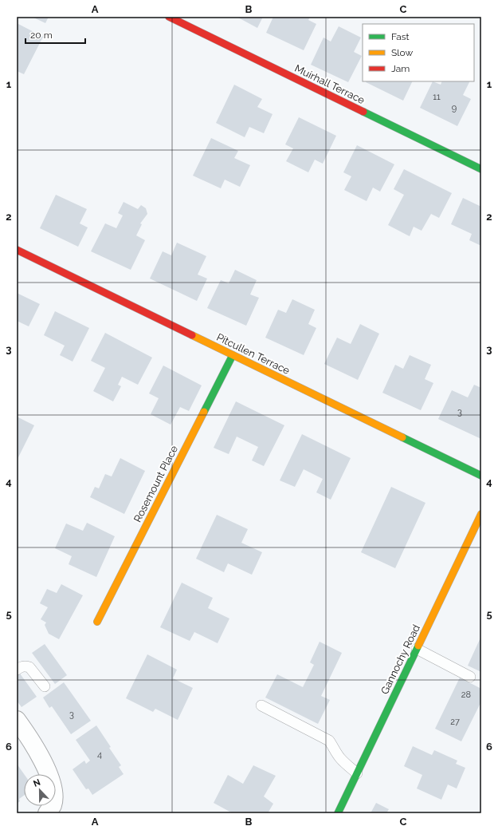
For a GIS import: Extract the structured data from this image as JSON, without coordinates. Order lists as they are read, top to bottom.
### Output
{
  "streets": {
    "street": [
      "Muirhall Terrace",
      "Pitcullen Terrace",
      "Rosemount Place",
      "Gannochy Road"
    ]
  },
  "crossings": [
    ["Pitcullen Terrace", "Rosemount Place"]
  ],
  "house_numbers": [
    "11",
    "9",
    "3",
    "28",
    "3",
    "27",
    "4"
  ],
  "legend": ["Fast", "Slow", "Jam"],
  "scale_bar": "20 m",
  "north": "top",
  "grid": {
    "columns": ["A", "B", "C"],
    "rows": [
      "1",
      "2",
      "3",
      "4",
      "5",
      "6"
    ]
  }
}
